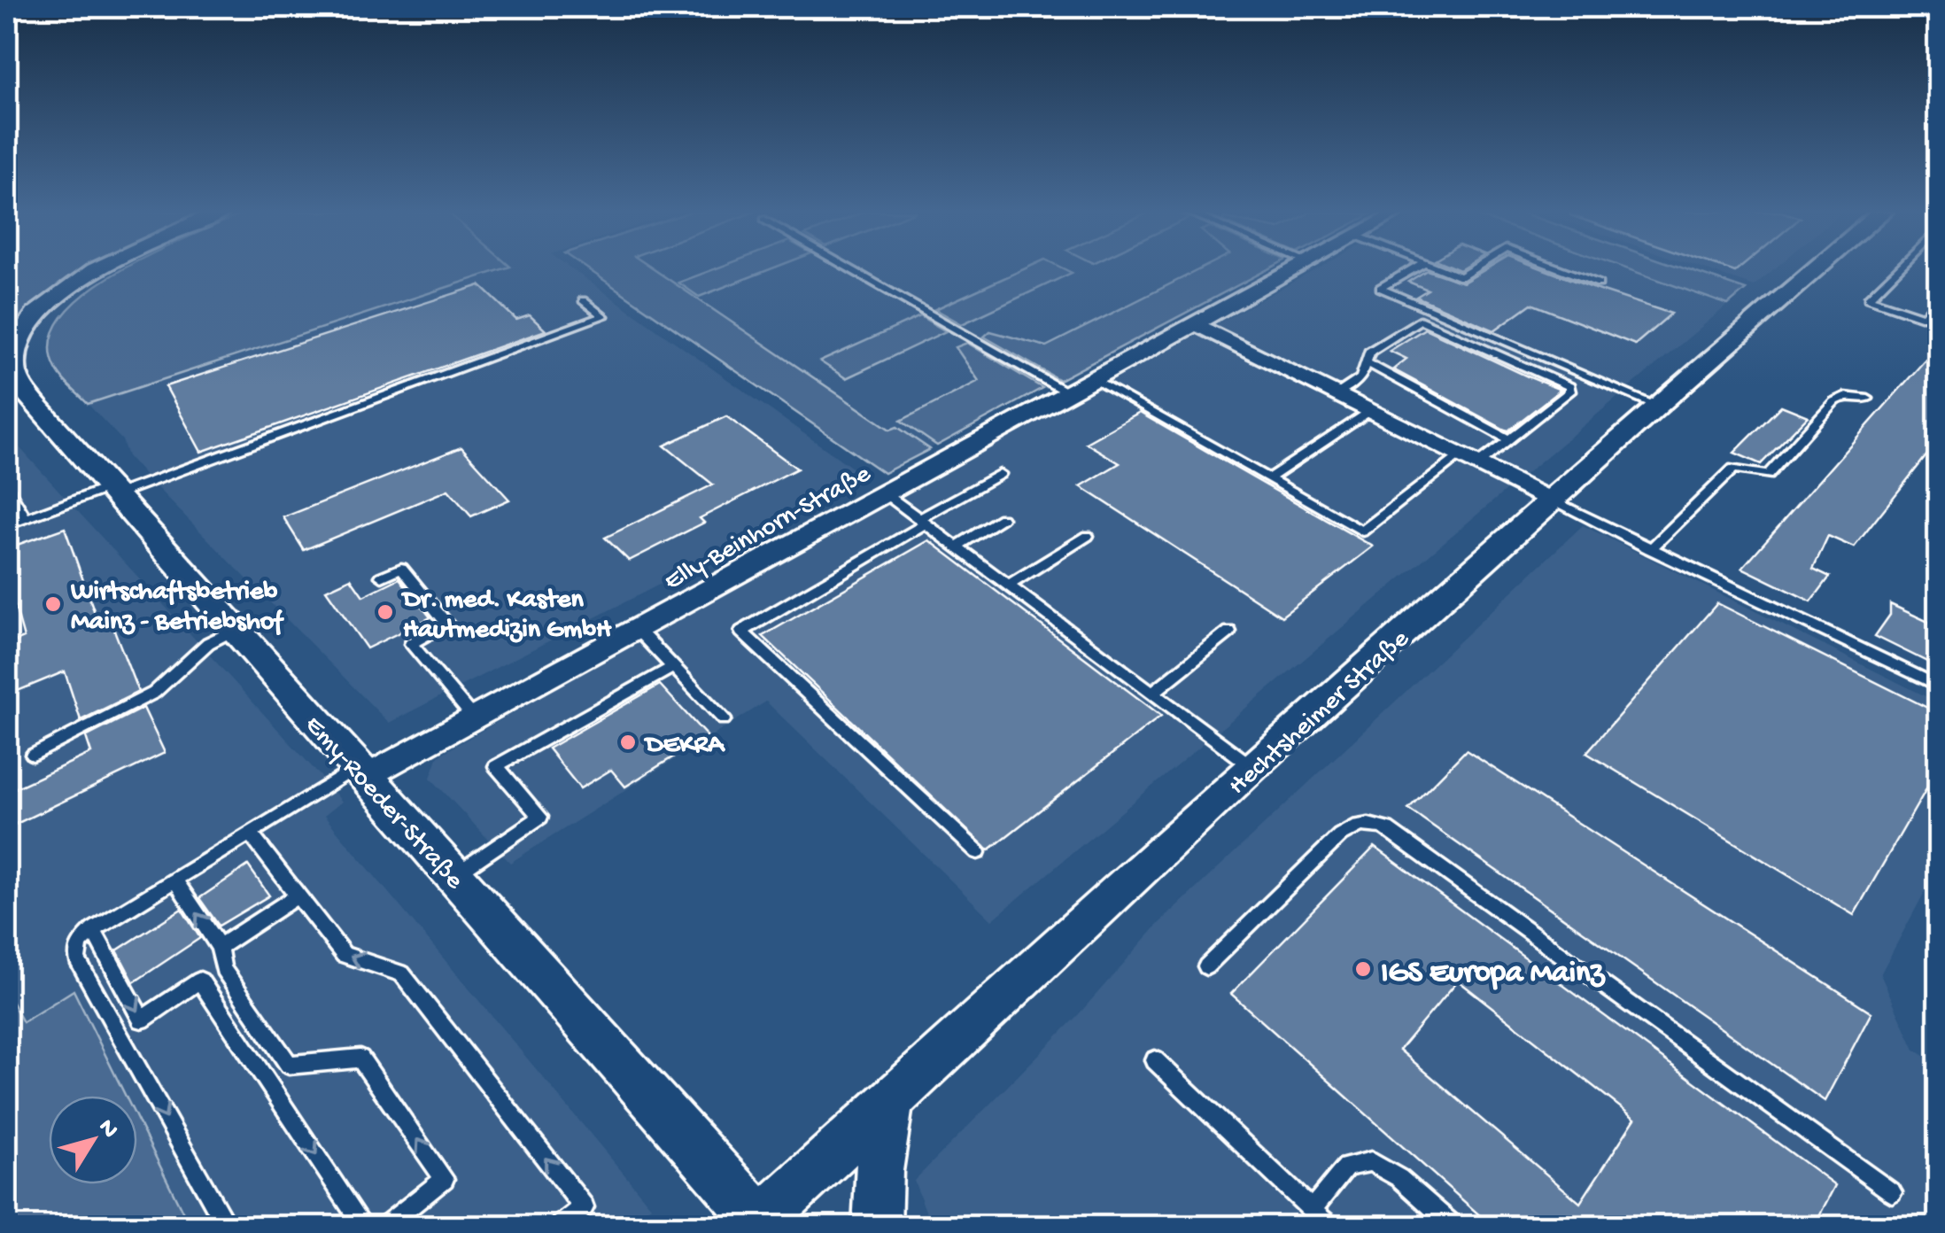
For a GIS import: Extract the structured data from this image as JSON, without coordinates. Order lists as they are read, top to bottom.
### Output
{
  "streets": {
    "street": ["Elly-Beinhorn-Straße", "Hechtsheimer Straße", "Emy-Roeder-Straße"]
  },
  "crossings": [
    ["Elly-Beinhorn-Straße", "Emy-Roeder-Straße"],
    ["Hechtsheimer Straße", "Emy-Roeder-Straße"]
  ],
  "places": [
    "Wirtschaftsbetrieb Mainz - Betriebshof",
    "Dr. med. Kasten Hautmedizin GmbH",
    "DEKRA",
    "IGS Europa Mainz"
  ],
  "north": "top right"
}
